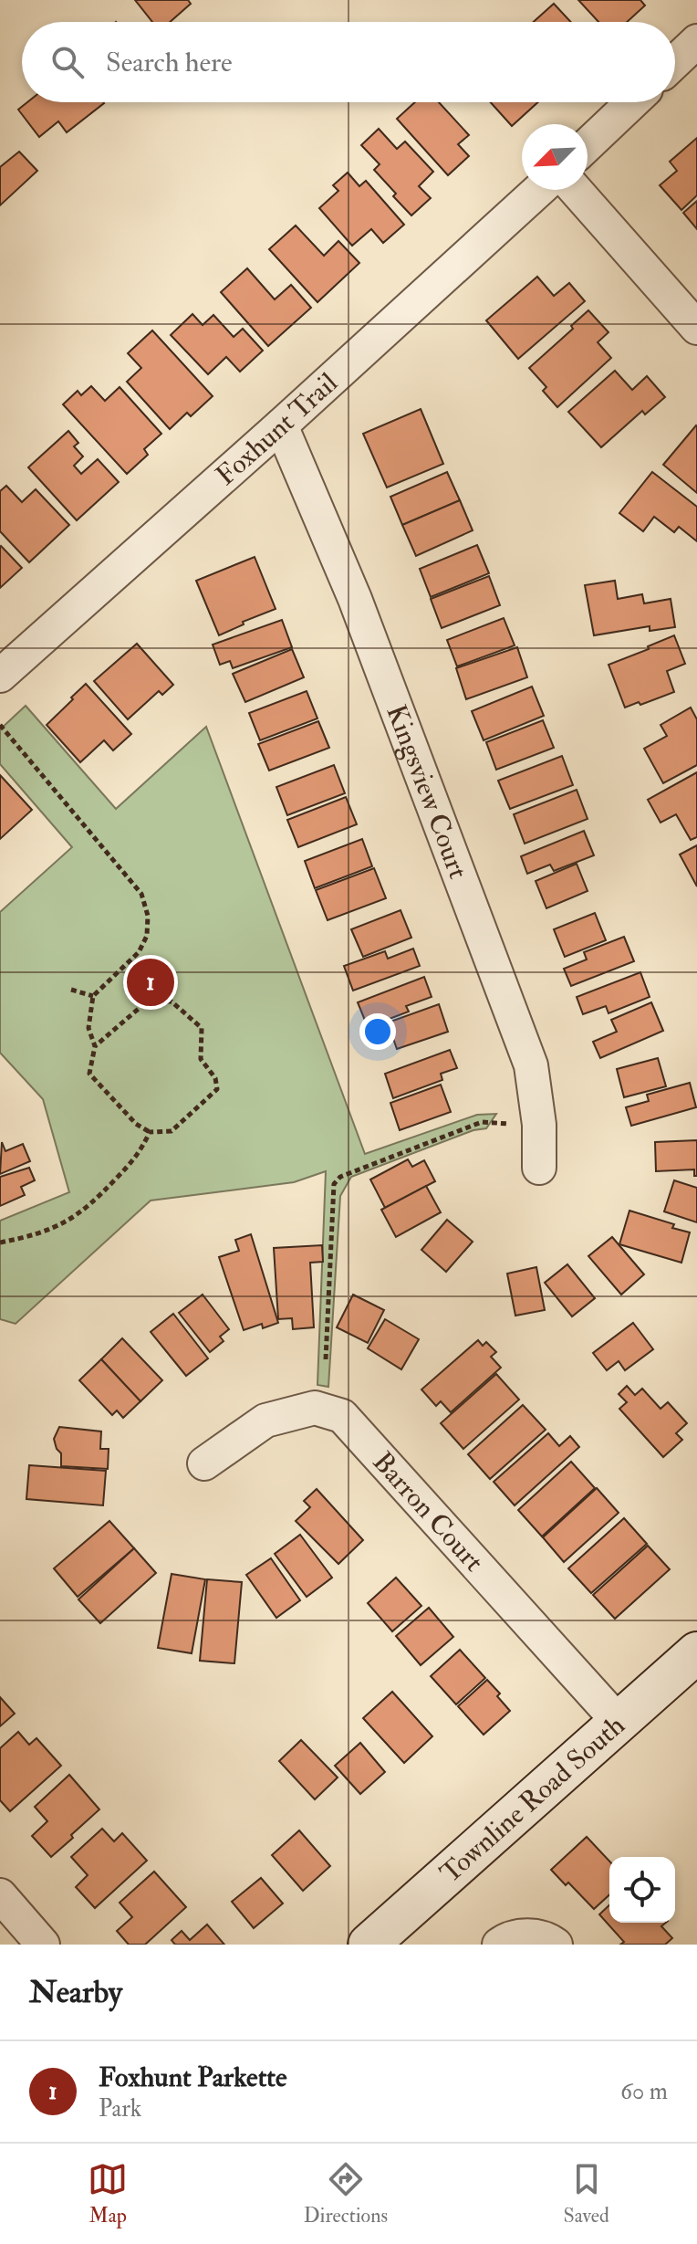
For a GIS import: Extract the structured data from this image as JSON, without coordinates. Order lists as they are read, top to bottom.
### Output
{
  "streets": {
    "main road": ["Townline Road South"],
    "street": ["Foxhunt Trail", "Kingsview Court", "Barron Court"]
  },
  "crossings": [
    ["Foxhunt Trail", "Kingsview Court"],
    ["Barron Court", "Townline Road South"]
  ],
  "north": "bottom left",
  "page": {
    "search": "Search here",
    "pins": "1",
    "heading": "Nearby",
    "list": [
      {
        "mark": "1",
        "name": "Foxhunt Parkette",
        "note": "Park",
        "value": "60 m"
      }
    ],
    "nav": ["Map", "Directions", "Saved"]
  }
}
